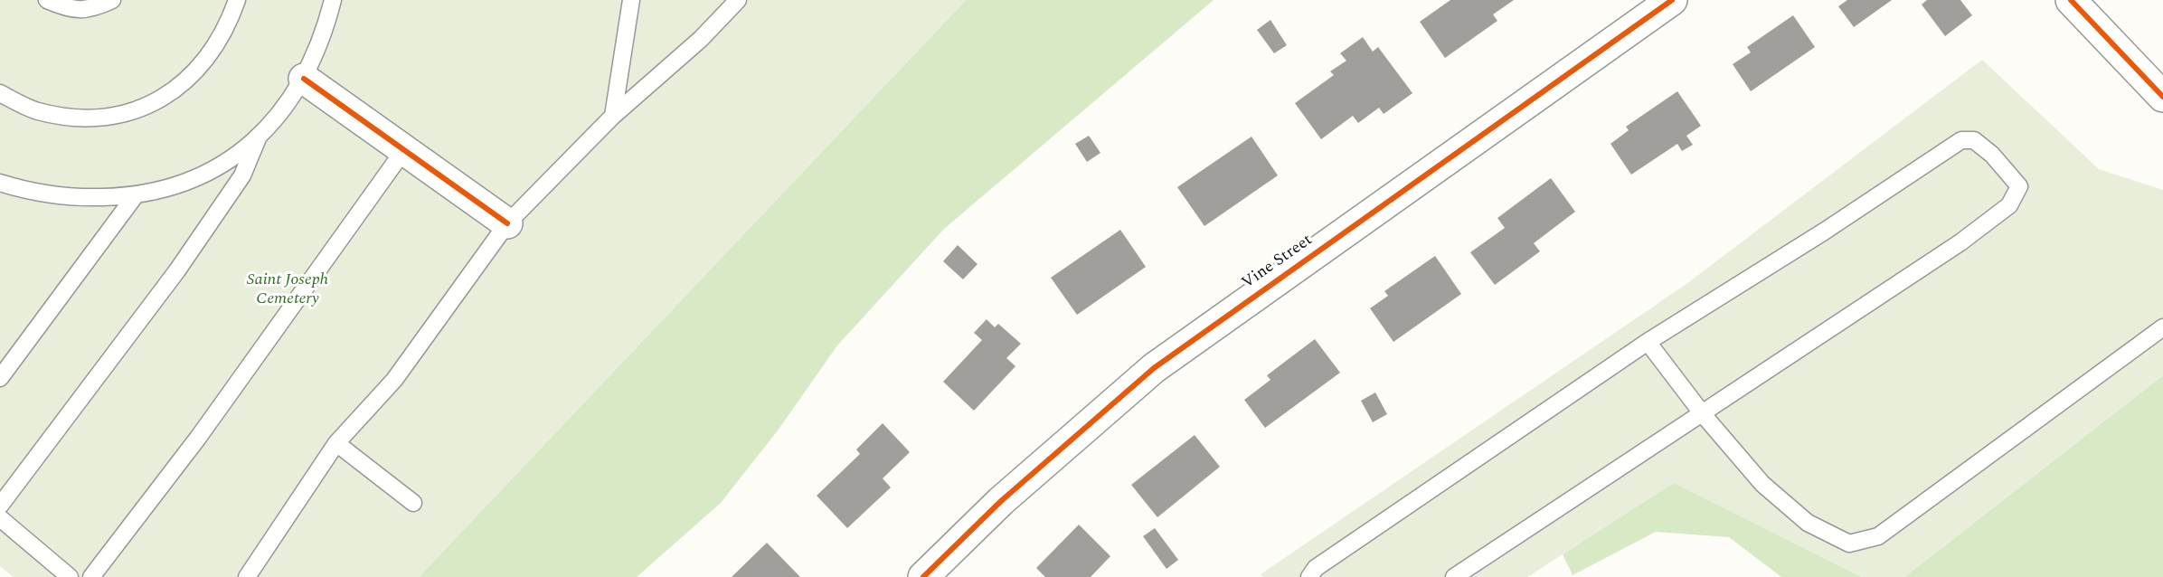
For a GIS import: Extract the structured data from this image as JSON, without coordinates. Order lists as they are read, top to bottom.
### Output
{
  "streets": {
    "street": ["Vine Street"]
  },
  "parks": ["Saint Joseph Cemetery"]
}
